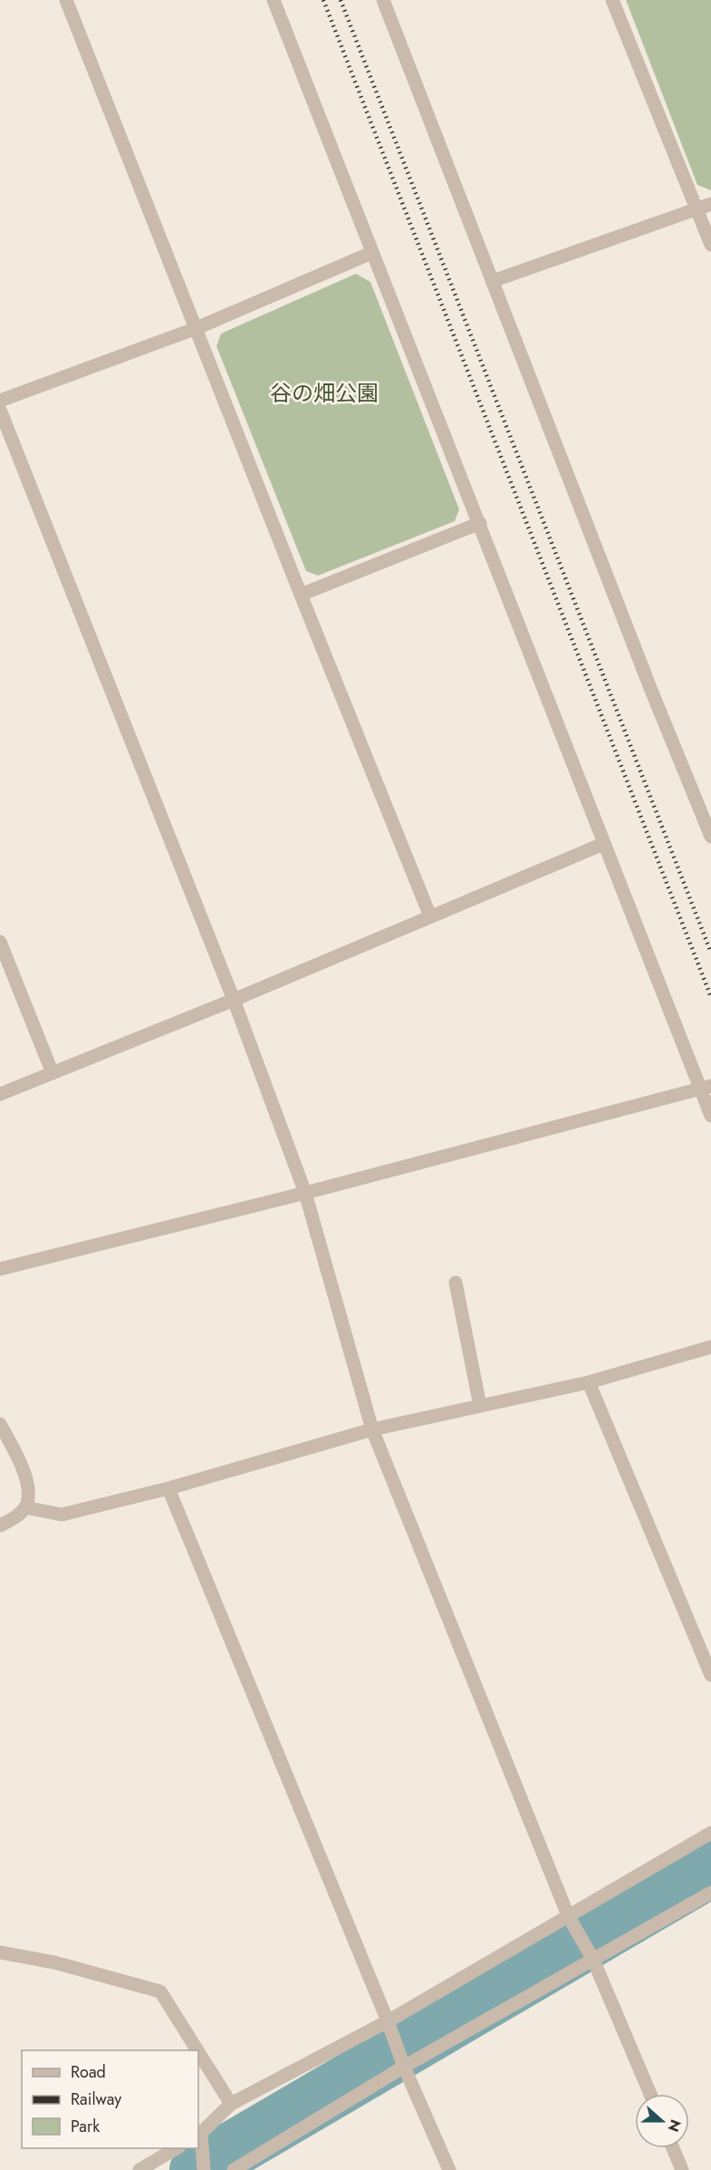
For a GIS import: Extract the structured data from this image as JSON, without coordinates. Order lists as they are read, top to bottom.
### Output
{
  "parks": ["谷の畑公園"],
  "legend": ["Road", "Railway", "Park"],
  "north": "right"
}
